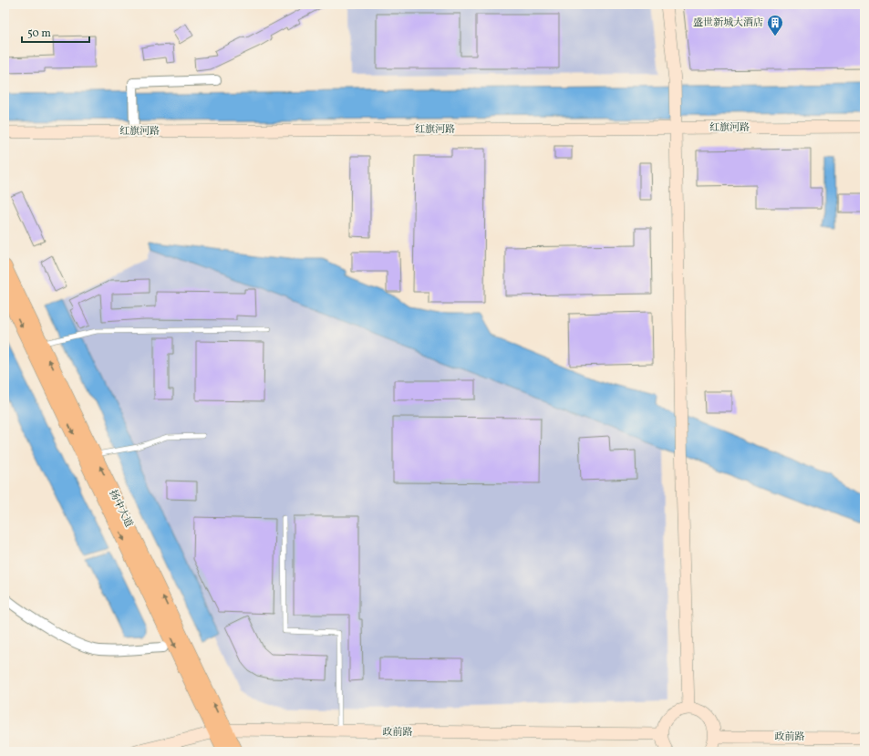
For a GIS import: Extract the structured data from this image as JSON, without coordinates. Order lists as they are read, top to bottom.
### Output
{
  "streets": {
    "main road": ["扬中大道"],
    "street": ["红旗河路", "政前路"]
  },
  "crossings": [
    ["扬中大道", "政前路"]
  ],
  "places": {
    "building": ["盛世新城大酒店"]
  },
  "scale_bar": "50 m"
}
